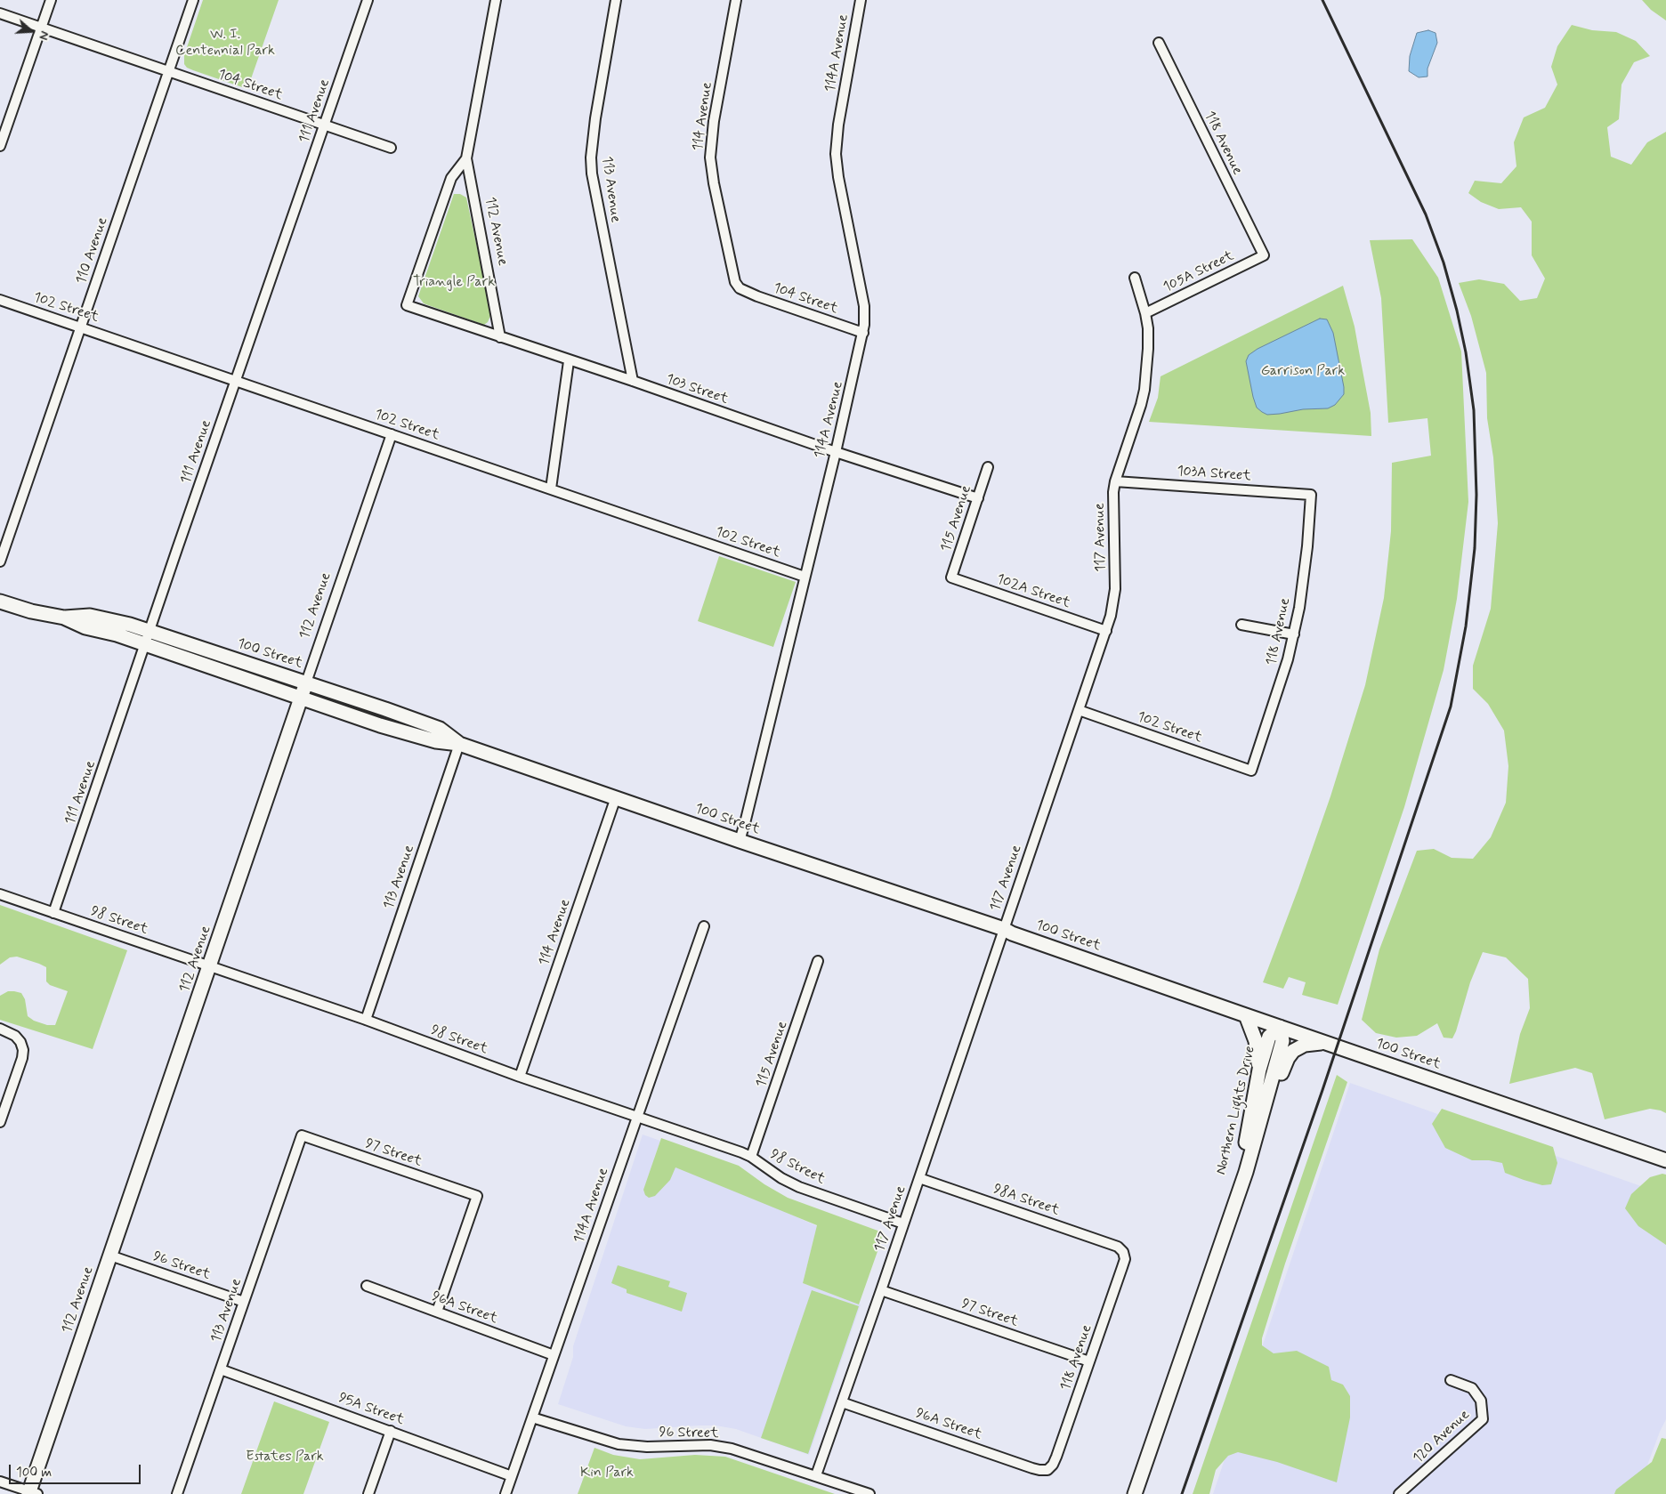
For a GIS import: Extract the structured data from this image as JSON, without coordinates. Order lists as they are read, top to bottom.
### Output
{
  "streets": {
    "main road": ["112 Avenue", "100 Street", "Northern Lights Drive"],
    "street": [
      "114A Avenue",
      "104 Street",
      "111 Avenue",
      "114 Avenue",
      "118 Avenue",
      "113 Avenue",
      "110 Avenue",
      "105A Street",
      "102 Street",
      "103 Street",
      "103A Street",
      "115 Avenue",
      "117 Avenue",
      "102A Street",
      "98 Street",
      "97 Street",
      "98A Street",
      "96 Street",
      "96A Street",
      "95A Street",
      "120 Avenue"
    ]
  },
  "crossings": [
    ["114A Avenue", "104 Street"],
    ["114A Avenue", "102 Street"],
    ["114A Avenue", "103 Street"],
    ["114A Avenue", "100 Street"],
    ["114A Avenue", "98 Street"],
    ["114A Avenue", "96 Street"],
    ["114A Avenue", "96A Street"],
    ["114A Avenue", "95A Street"],
    ["104 Street", "111 Avenue"],
    ["104 Street", "114 Avenue"],
    ["104 Street", "110 Avenue"],
    ["111 Avenue", "102 Street"],
    ["111 Avenue", "100 Street"],
    ["111 Avenue", "98 Street"],
    ["114 Avenue", "100 Street"],
    ["114 Avenue", "98 Street"],
    ["118 Avenue", "105A Street"],
    ["118 Avenue", "102 Street"],
    ["118 Avenue", "103A Street"],
    ["118 Avenue", "97 Street"],
    ["118 Avenue", "98A Street"],
    ["118 Avenue", "96A Street"],
    ["113 Avenue", "103 Street"],
    ["113 Avenue", "100 Street"],
    ["113 Avenue", "98 Street"],
    ["113 Avenue", "97 Street"],
    ["113 Avenue", "96 Street"],
    ["113 Avenue", "95A Street"],
    ["112 Avenue", "102 Street"],
    ["112 Avenue", "103 Street"],
    ["112 Avenue", "100 Street"],
    ["112 Avenue", "98 Street"],
    ["112 Avenue", "96 Street"],
    ["110 Avenue", "102 Street"],
    ["105A Street", "117 Avenue"],
    ["102 Street", "117 Avenue"],
    ["103 Street", "115 Avenue"],
    ["103A Street", "117 Avenue"],
    ["115 Avenue", "102A Street"],
    ["115 Avenue", "98 Street"],
    ["117 Avenue", "102A Street"],
    ["117 Avenue", "100 Street"],
    ["117 Avenue", "98 Street"],
    ["117 Avenue", "97 Street"],
    ["117 Avenue", "98A Street"],
    ["117 Avenue", "96 Street"],
    ["117 Avenue", "96A Street"],
    ["100 Street", "Northern Lights Drive"],
    ["97 Street", "96A Street"]
  ],
  "parks": [
    "W. I. Centennial Park",
    "Triangle Park",
    "Garrison Park",
    "Estates Park",
    "Kin Park"
  ],
  "scale_bar": "100 m",
  "north": "right"
}
